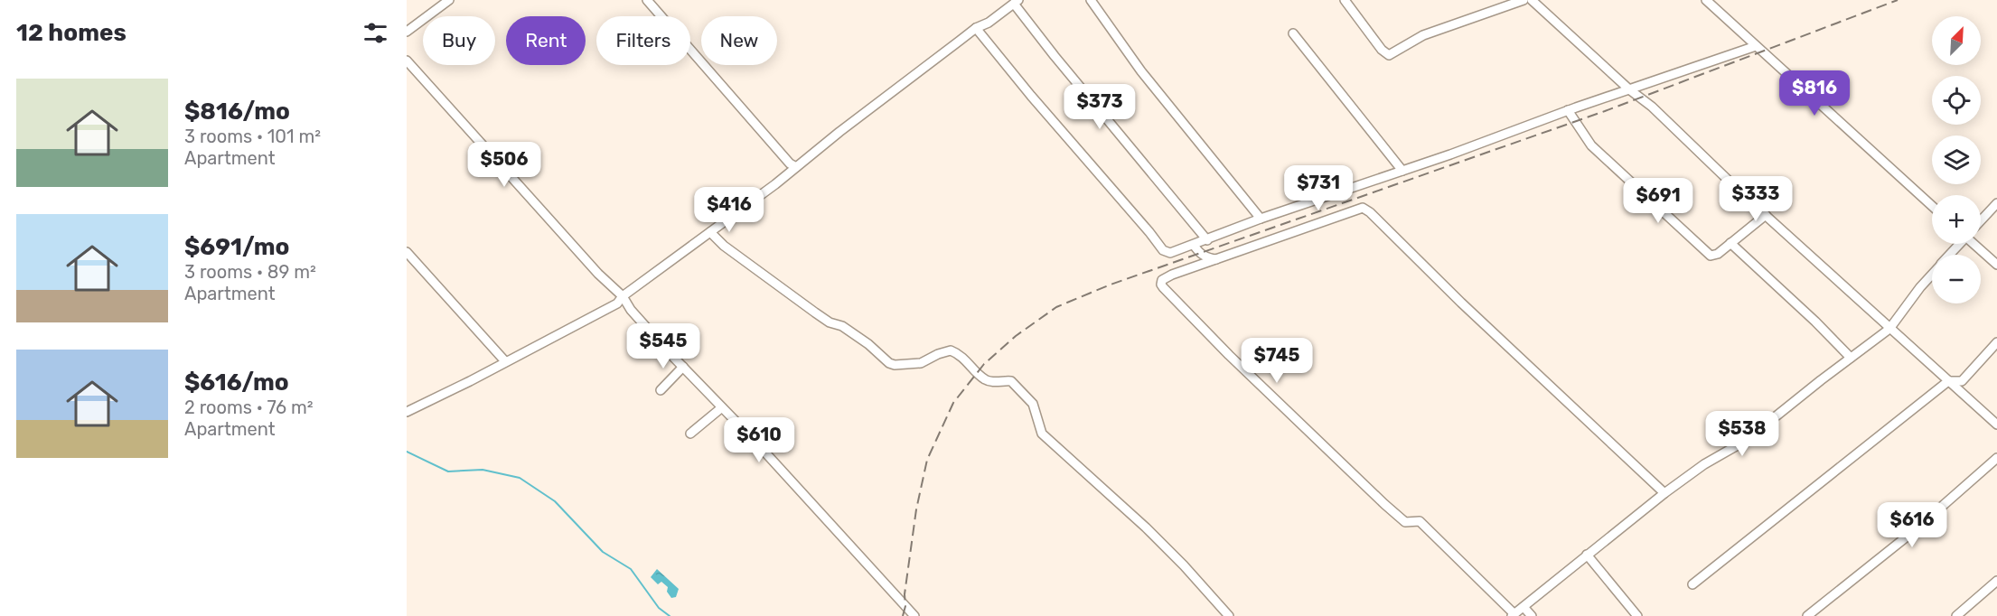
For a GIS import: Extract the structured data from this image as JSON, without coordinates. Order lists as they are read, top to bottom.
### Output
{
  "north": "top right",
  "page": {
    "heading": "12 homes",
    "map_buttons": ["+", "−"],
    "chip": [
      "Buy",
      "Rent",
      "Filters",
      "New"
    ],
    "list": [
      {
        "name": "$816/mo",
        "note": "3 rooms · 101 m² · Apartment"
      },
      {
        "name": "$691/mo",
        "note": "3 rooms · 89 m² · Apartment"
      },
      {
        "name": "$616/mo",
        "note": "2 rooms · 76 m² · Apartment"
      }
    ],
    "price": [
      "$816",
      "$373",
      "$506",
      "$731",
      "$333",
      "$691",
      "$416",
      "$545",
      "$745",
      "$538",
      "$610",
      "$616"
    ]
  }
}
